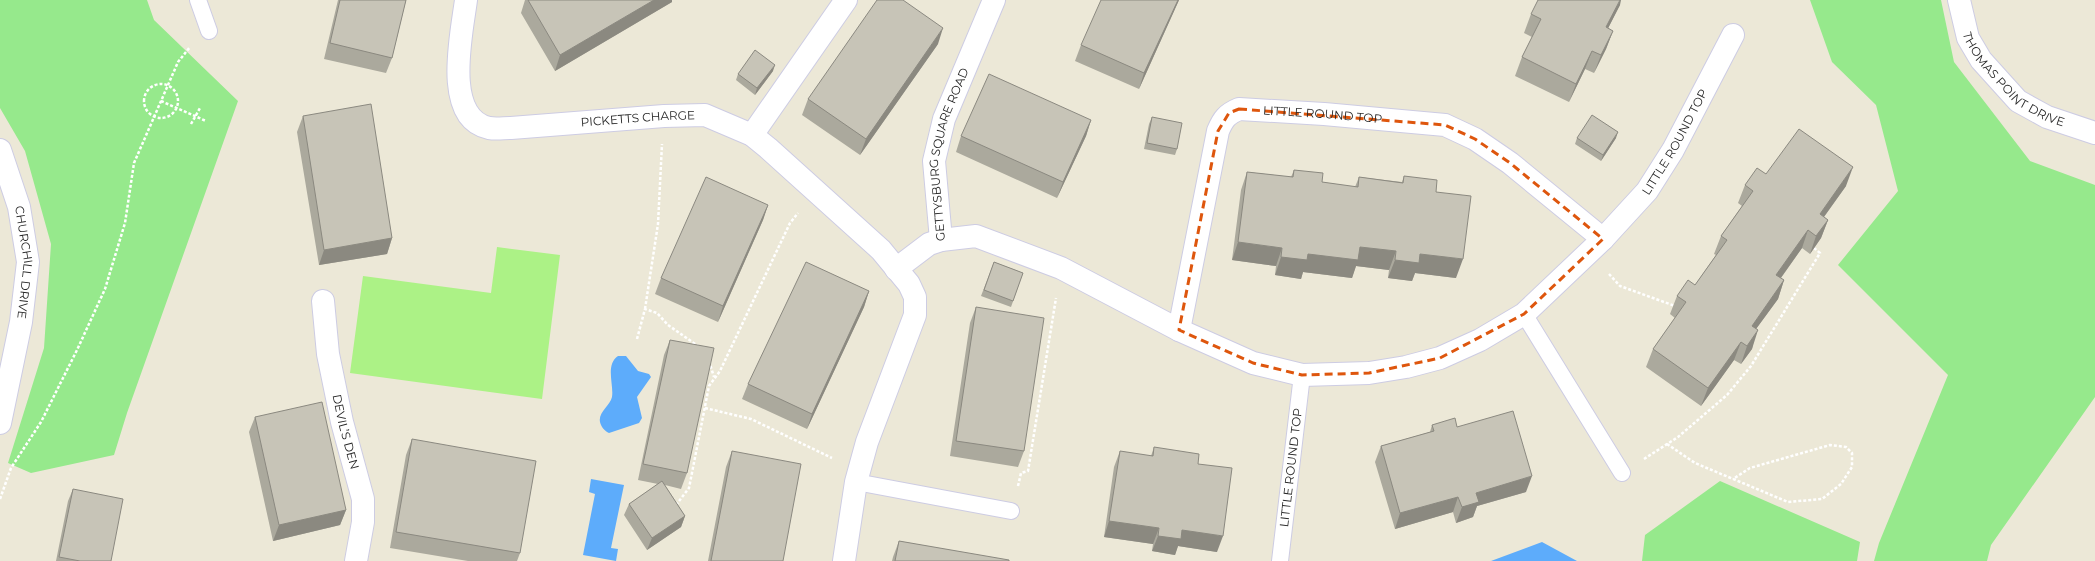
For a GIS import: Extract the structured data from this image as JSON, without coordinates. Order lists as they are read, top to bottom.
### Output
{
  "streets": {
    "street": [
      "THOMAS POINT DRIVE",
      "LITTLE ROUND TOP",
      "PICKETTS CHARGE",
      "GETTYSBURG SQUARE ROAD",
      "CHURCHILL DRIVE",
      "DEVIL’S DEN"
    ]
  },
  "crossings": [
    ["LITTLE ROUND TOP", "GETTYSBURG SQUARE ROAD"],
    ["PICKETTS CHARGE", "GETTYSBURG SQUARE ROAD"]
  ]
}
